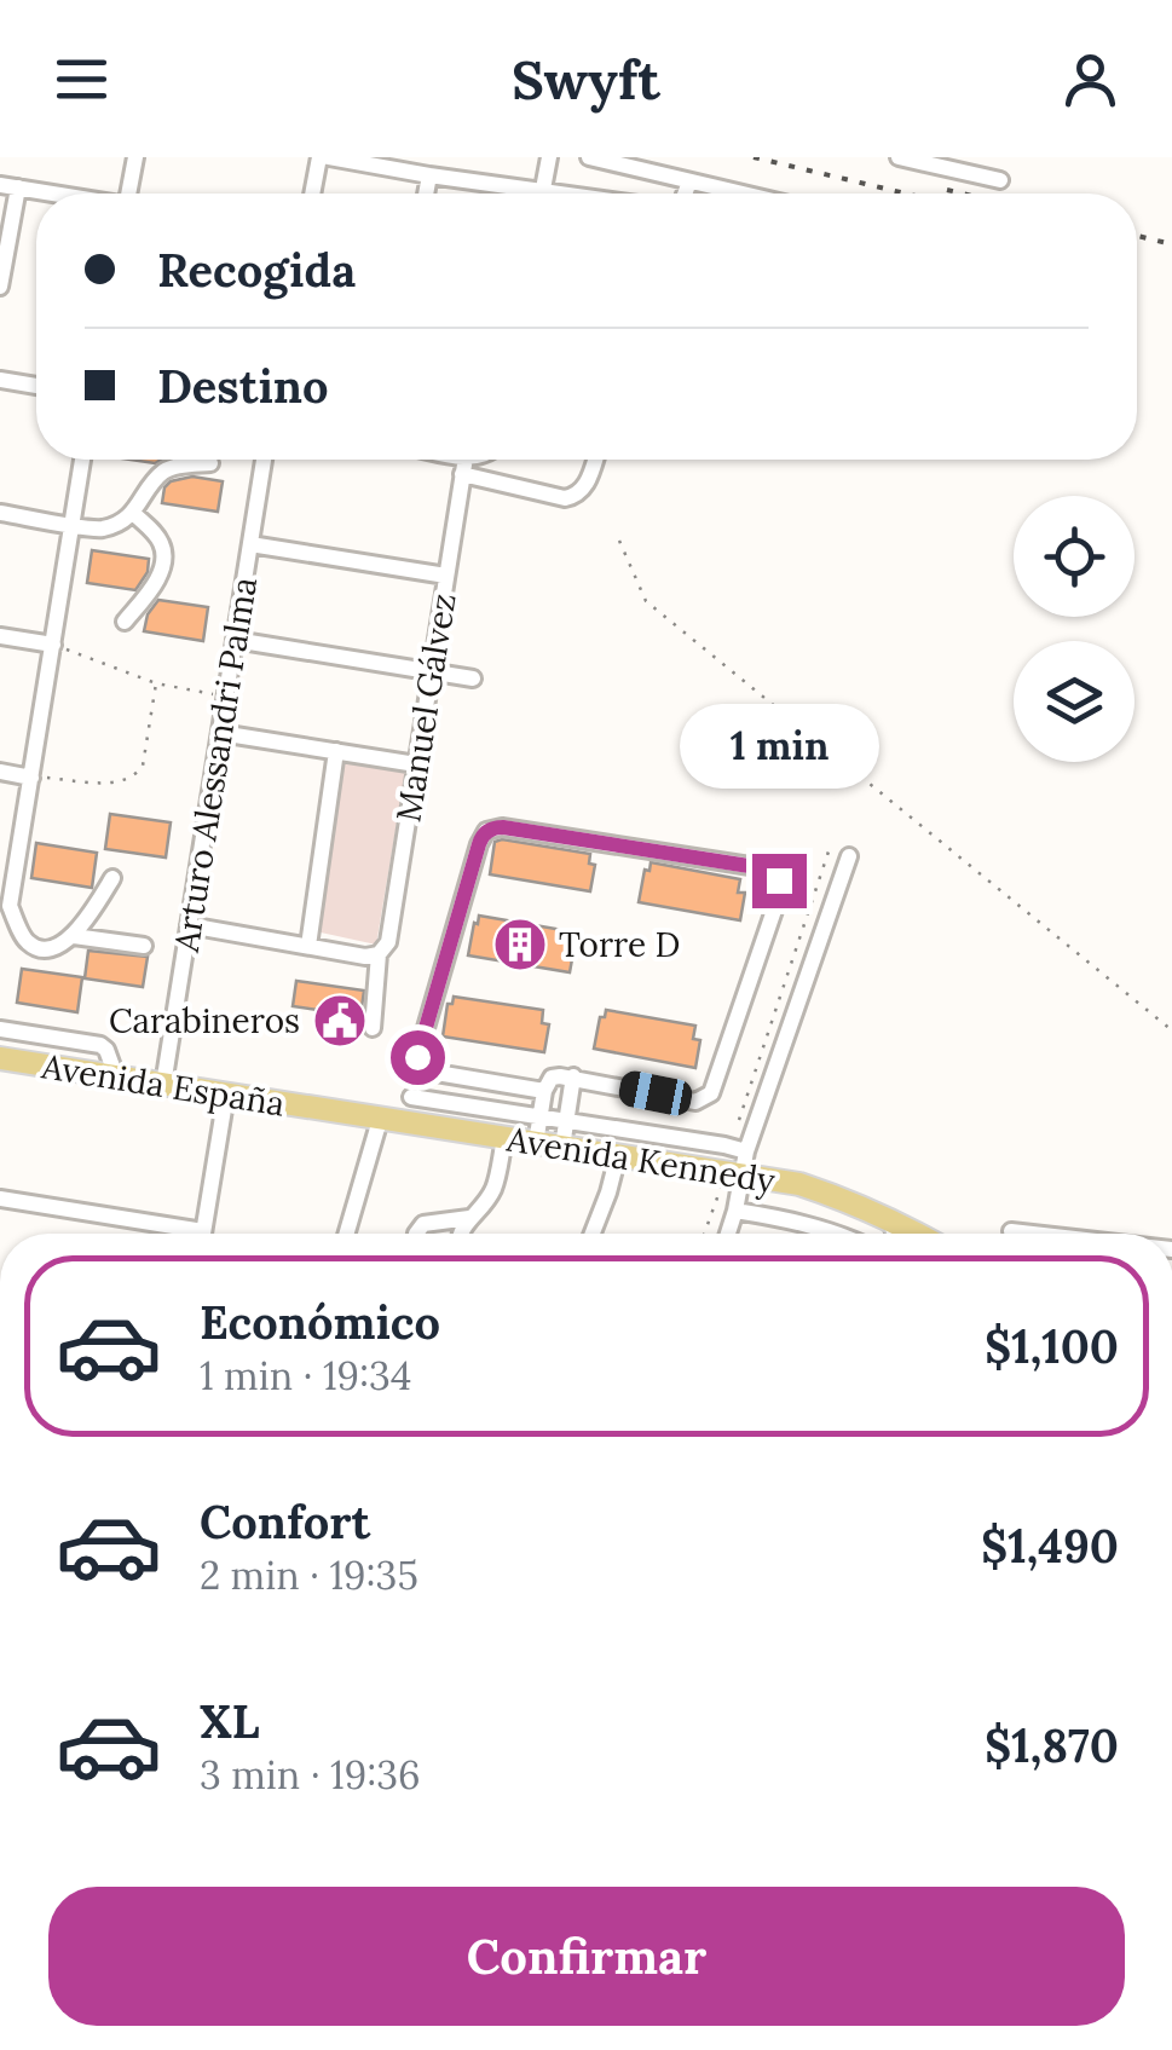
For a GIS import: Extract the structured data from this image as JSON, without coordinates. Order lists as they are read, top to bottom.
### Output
{
  "streets": {
    "main road": ["Avenida España", "Avenida Kennedy"],
    "street": ["Manuel Gálvez", "Arturo Alessandri Palma"]
  },
  "crossings": [
    ["Arturo Alessandri Palma", "Avenida España"],
    ["Avenida España", "Avenida Kennedy"]
  ],
  "places": {
    "building": ["Torre D"],
    "public building": ["Carabineros"]
  },
  "page": {
    "header": "Swyft",
    "banner": ["Recogida", "Destino"],
    "bubble": "1 min",
    "list": [
      {
        "name": "Económico",
        "note": "1 min · 19:34",
        "value": "$1,100"
      },
      {
        "name": "Confort",
        "note": "2 min · 19:35",
        "value": "$1,490"
      },
      {
        "name": "XL",
        "note": "3 min · 19:36",
        "value": "$1,870"
      }
    ],
    "buttons": "Confirmar"
  }
}
